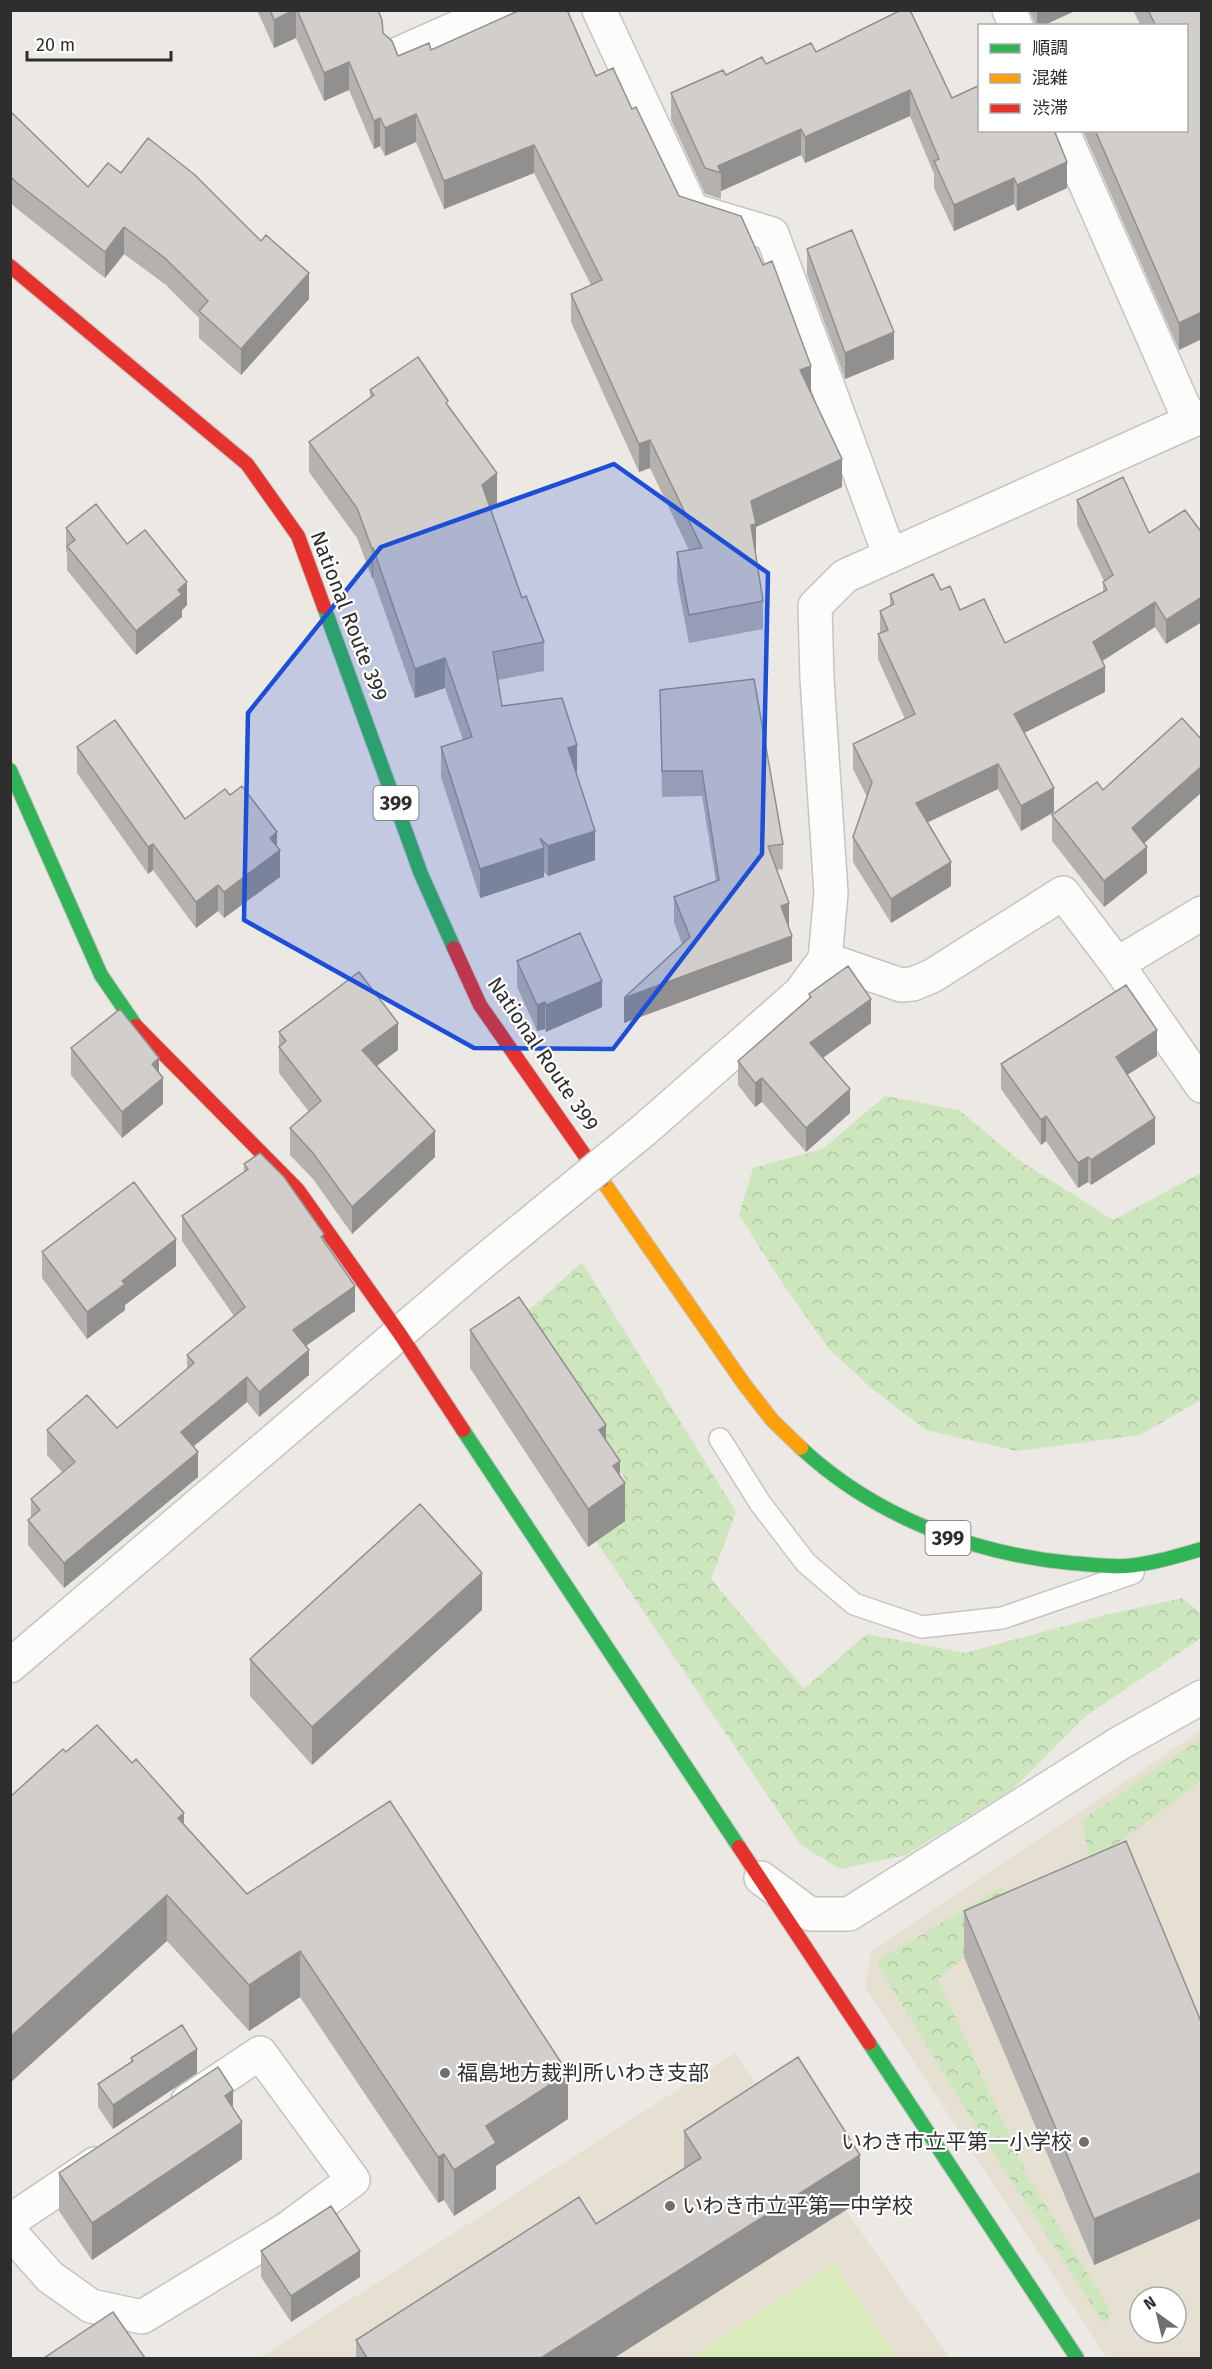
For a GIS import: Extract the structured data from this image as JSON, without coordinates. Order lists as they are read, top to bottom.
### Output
{
  "streets": {
    "main road": ["National Route 399", "399"]
  },
  "places": ["福島地方裁判所いわき支部", "いわき市立平第一小学校", "いわき市立平第一中学校"],
  "legend": ["順調", "混雑", "渋滞"],
  "scale_bar": "20 m",
  "north": "top left"
}
